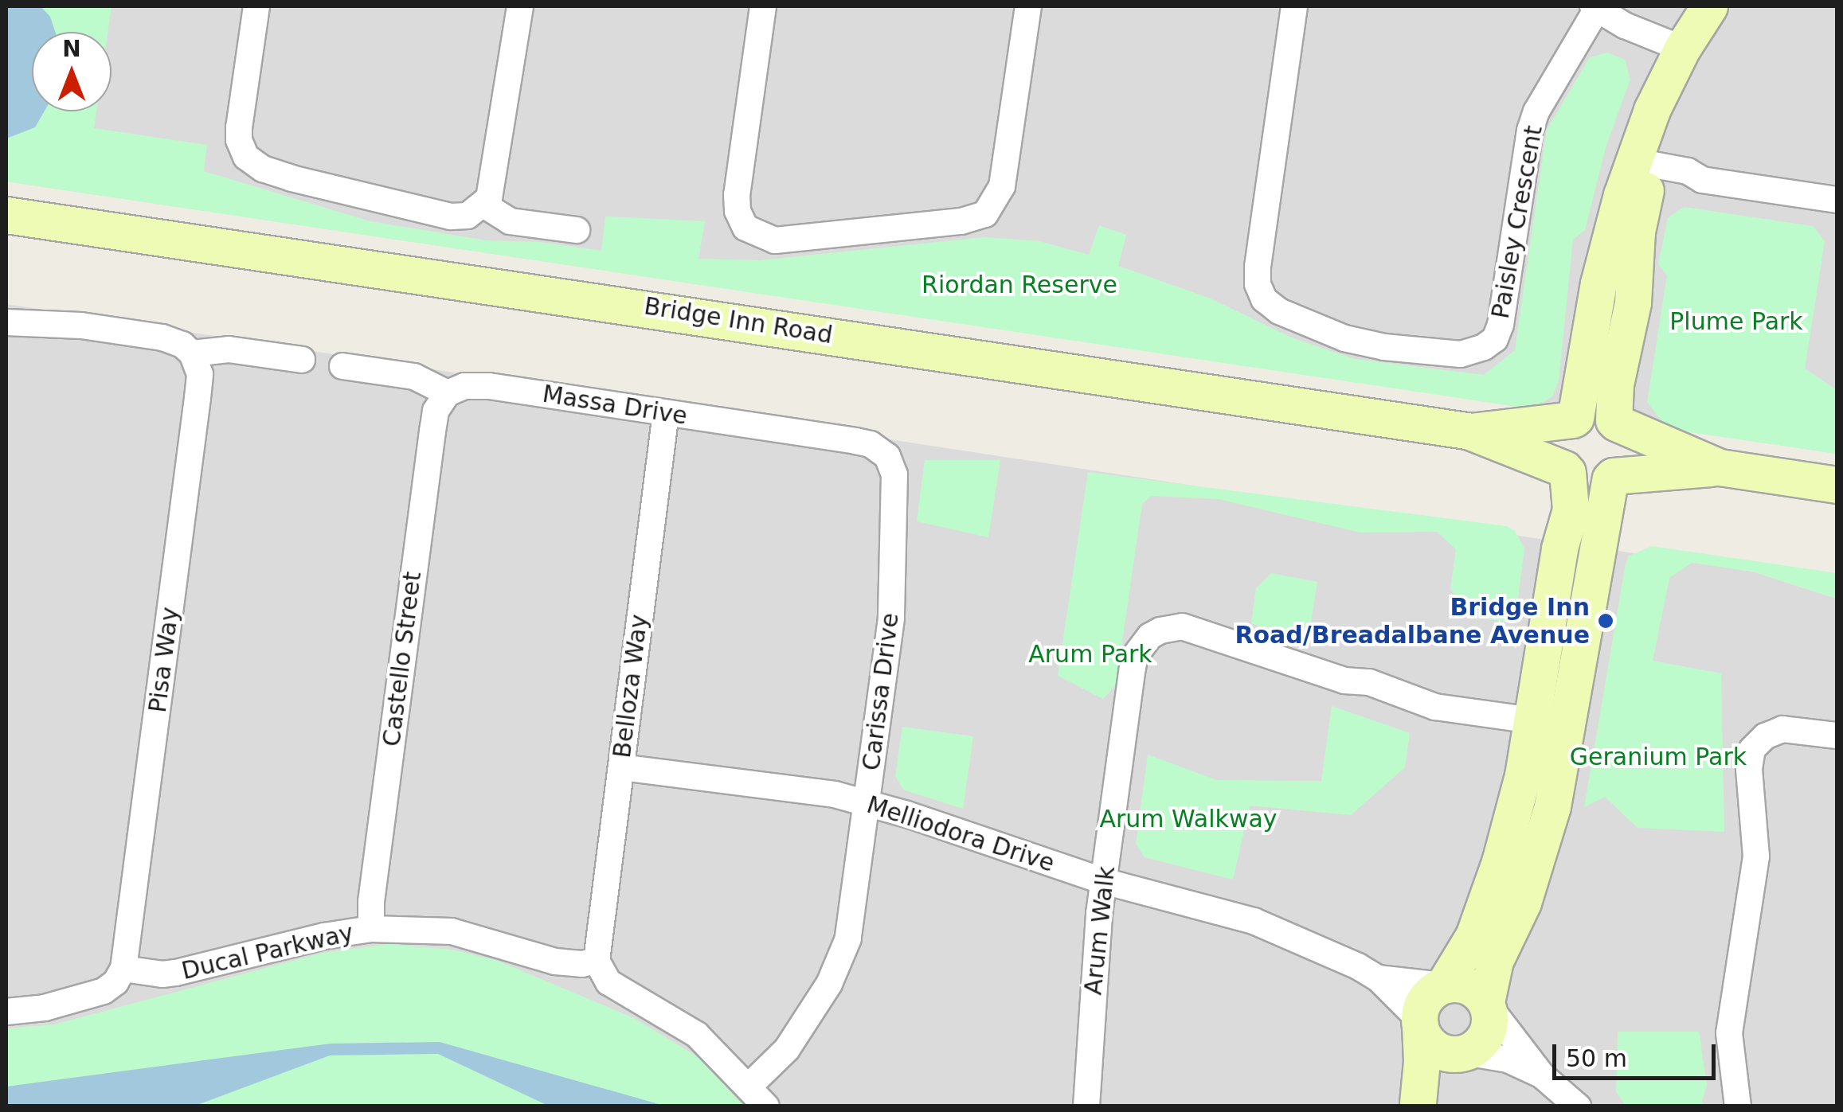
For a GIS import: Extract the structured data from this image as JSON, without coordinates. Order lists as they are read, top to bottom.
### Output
{
  "streets": {
    "main road": ["Bridge Inn Road"],
    "street": [
      "Paisley Crescent",
      "Massa Drive",
      "Castello Street",
      "Pisa Way",
      "Belloza Way",
      "Carissa Drive",
      "Melliodora Drive",
      "Arum Walk",
      "Ducal Parkway"
    ]
  },
  "crossings": [
    ["Massa Drive", "Castello Street"],
    ["Massa Drive", "Belloza Way"],
    ["Massa Drive", "Carissa Drive"],
    ["Castello Street", "Ducal Parkway"],
    ["Pisa Way", "Ducal Parkway"],
    ["Belloza Way", "Melliodora Drive"],
    ["Belloza Way", "Ducal Parkway"],
    ["Carissa Drive", "Melliodora Drive"],
    ["Melliodora Drive", "Arum Walk"]
  ],
  "parks": [
    "Riordan Reserve",
    "Plume Park",
    "Arum Park",
    "Geranium Park",
    "Arum Walkway"
  ],
  "places": ["Bridge Inn Road/Breadalbane Avenue"],
  "scale_bar": "50 m",
  "north": "top"
}
